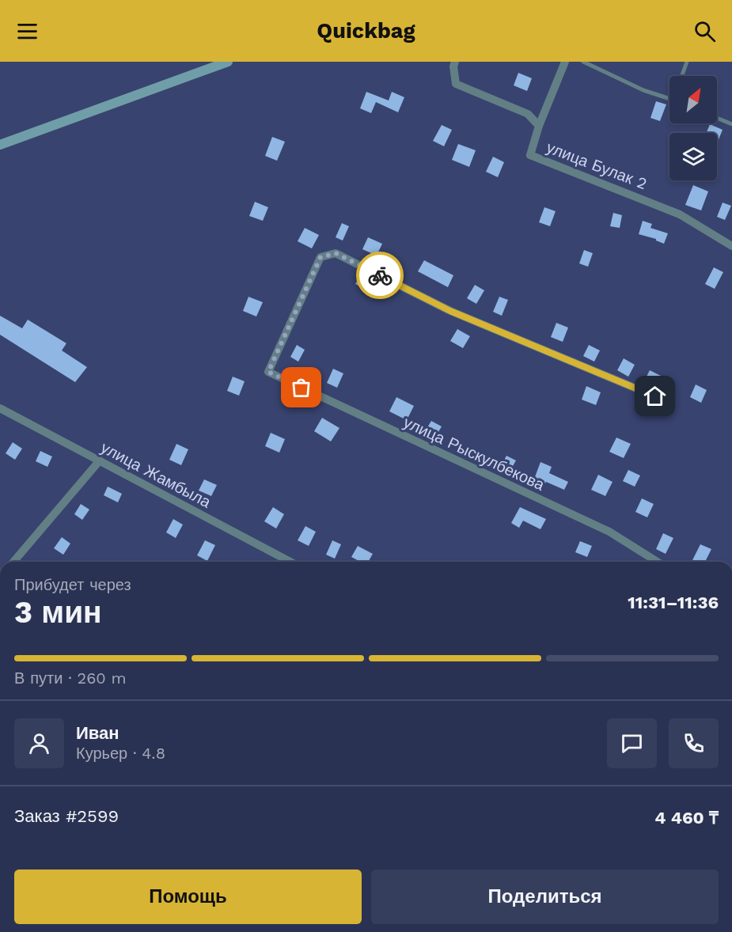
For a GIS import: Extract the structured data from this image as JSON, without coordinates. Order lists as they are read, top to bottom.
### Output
{
  "streets": {
    "street": ["улица Булак 2", "улица Рыскулбекова", "улица Жамбыла"]
  },
  "north": "top right",
  "page": {
    "header": "Quickbag",
    "heading": ["3 мин", "Прибудет через", "11:31–11:36"],
    "panel": [
      "Иван",
      "Курьер · 4.8",
      "Заказ #2599",
      "4 460 ₸"
    ],
    "bar": "В пути · 260 m",
    "buttons": ["Помощь", "Поделиться"]
  }
}
